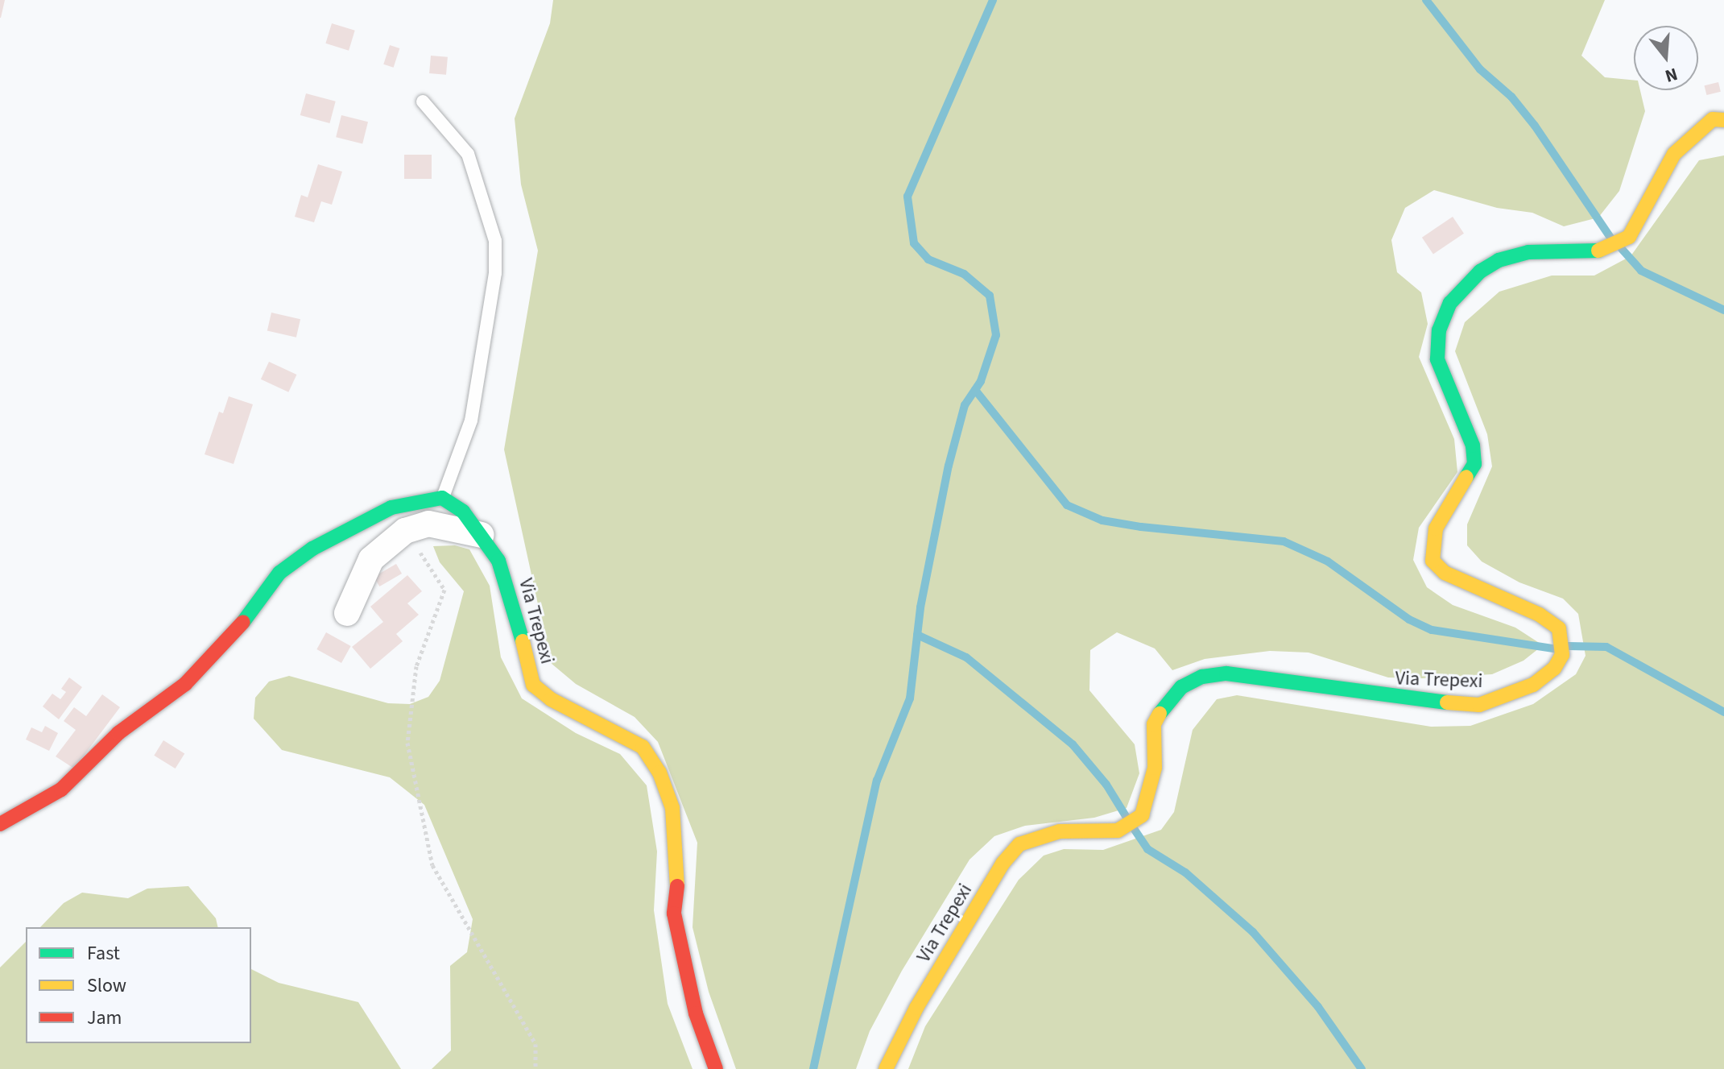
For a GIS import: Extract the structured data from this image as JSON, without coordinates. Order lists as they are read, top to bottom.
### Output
{
  "streets": {
    "street": ["Via Trepexi"]
  },
  "legend": ["Fast", "Slow", "Jam"],
  "north": "bottom"
}
